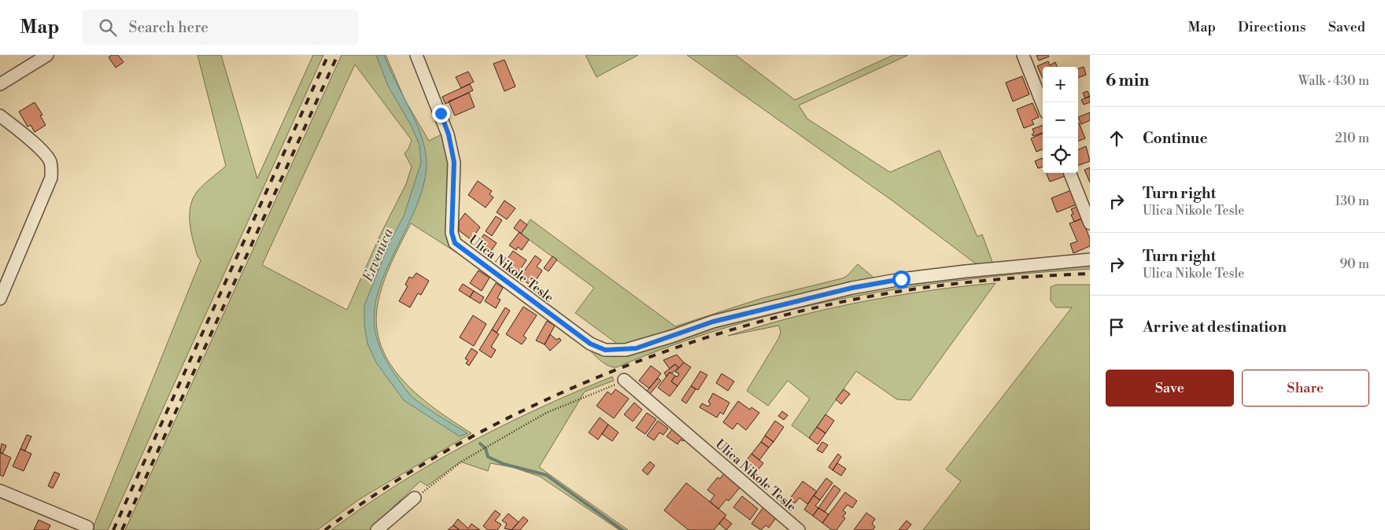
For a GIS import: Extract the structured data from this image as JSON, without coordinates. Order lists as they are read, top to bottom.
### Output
{
  "streets": {
    "street": ["Ulica Nikole Tesle"]
  },
  "water": ["Ervenica"],
  "page": {
    "header": "Map",
    "search": "Search here",
    "nav": ["Map", "Directions", "Saved"],
    "heading": ["6 min", "Walk · 430 m"],
    "map_buttons": ["+", "−"],
    "list": [
      ["Continue", "210 m"],
      ["Turn right", "Ulica Nikole Tesle", "130 m"],
      ["Turn right", "Ulica Nikole Tesle", "90 m"],
      "Arrive at destination"
    ],
    "buttons": ["Save", "Share"]
  }
}
